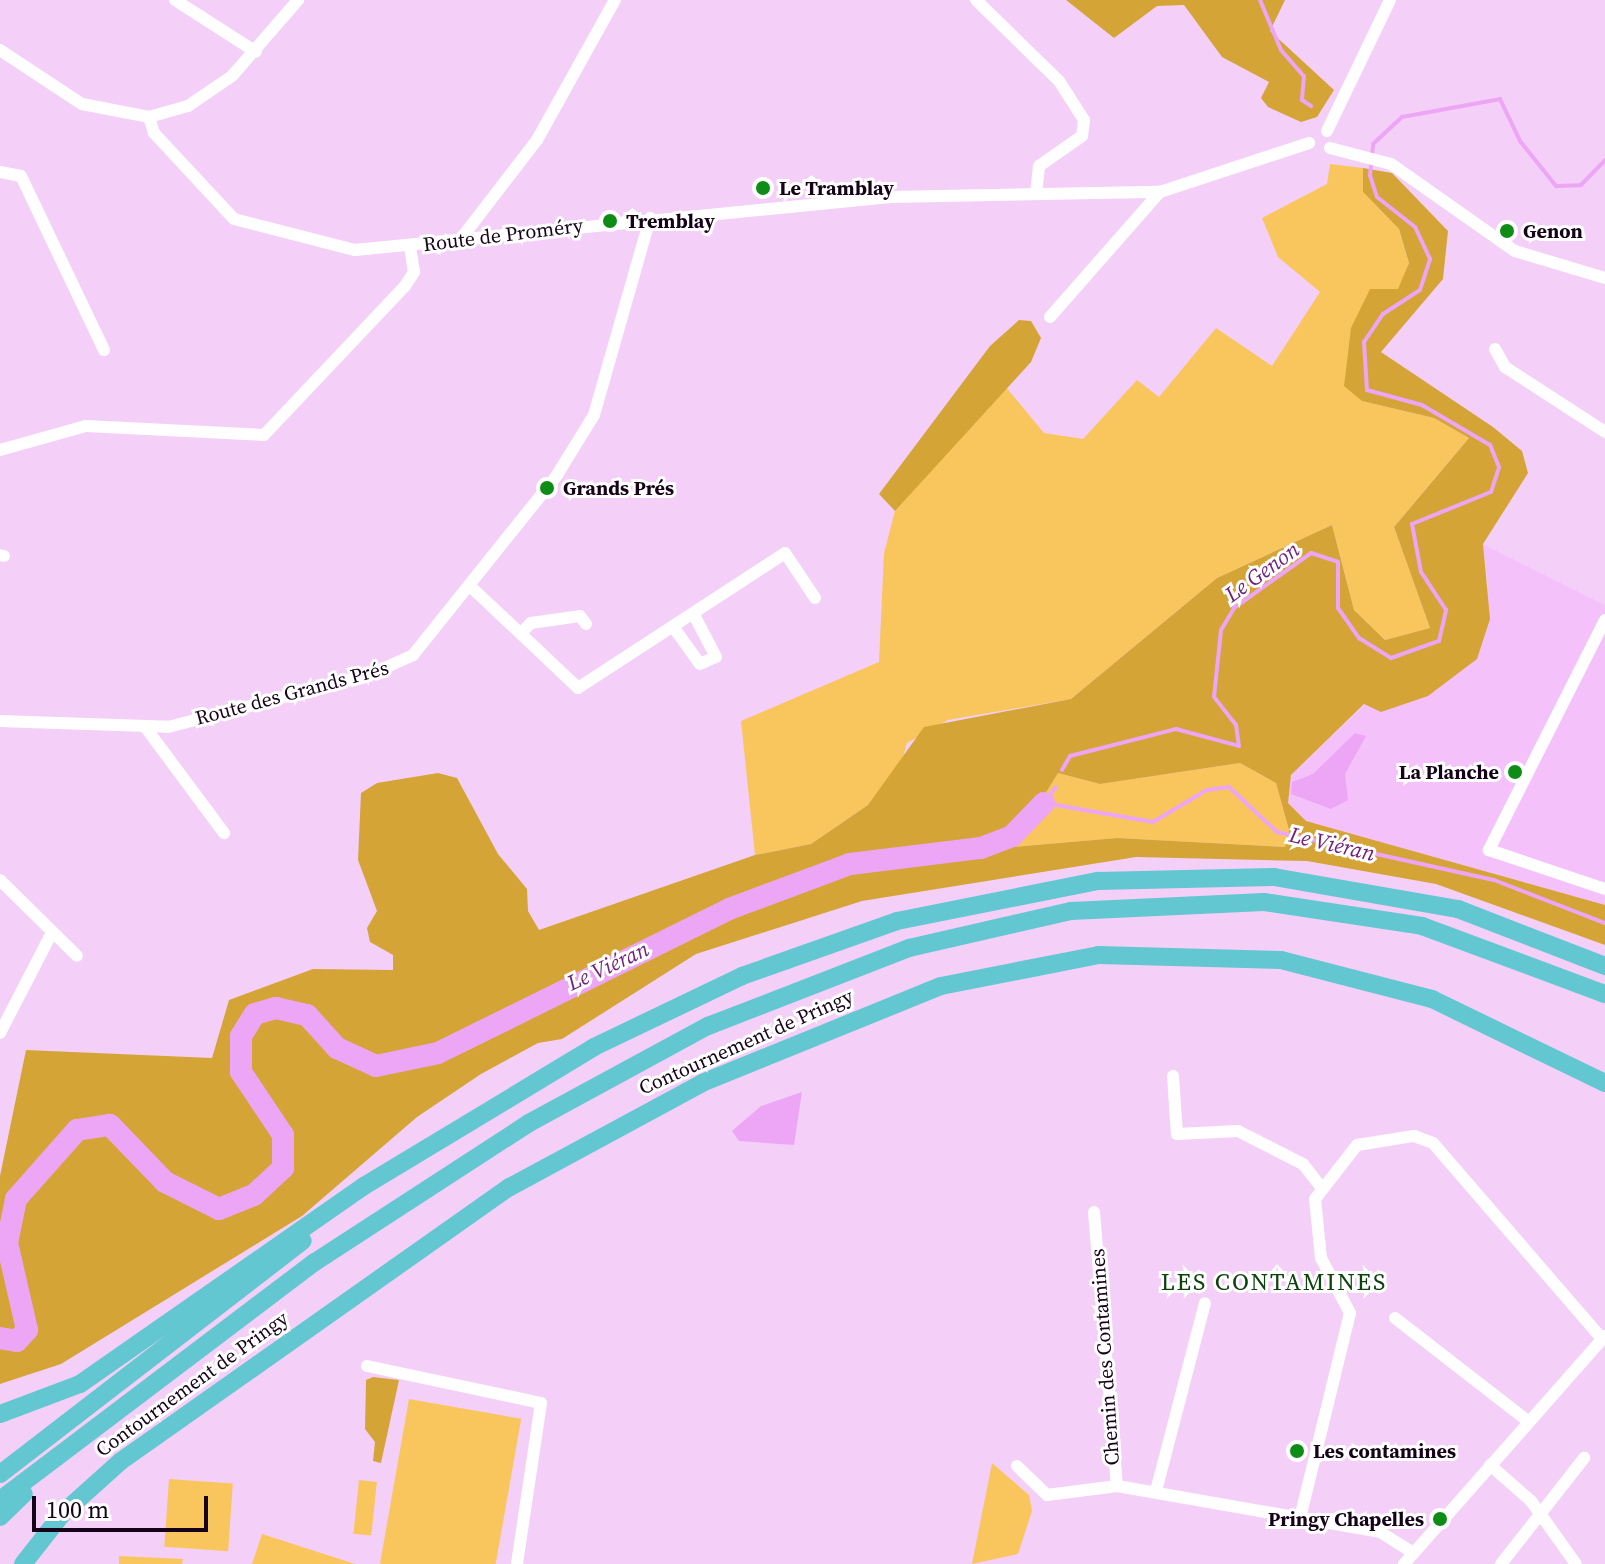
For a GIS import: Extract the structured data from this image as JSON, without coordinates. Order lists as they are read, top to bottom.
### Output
{
  "streets": {
    "highway": ["Contournement de Pringy"],
    "street": ["Route de Proméry", "Route des Grands Prés", "Chemin des Contamines"]
  },
  "crossings": [
    ["Route de Proméry", "Route des Grands Prés"]
  ],
  "districts": ["LES CONTAMINES"],
  "water": ["Le Genon", "Le Viéran"],
  "places": [
    "Le Tramblay",
    "Tremblay",
    "Genon",
    "Grands Prés",
    "La Planche",
    "Les contamines",
    "Pringy Chapelles"
  ],
  "scale_bar": "100 m"
}
